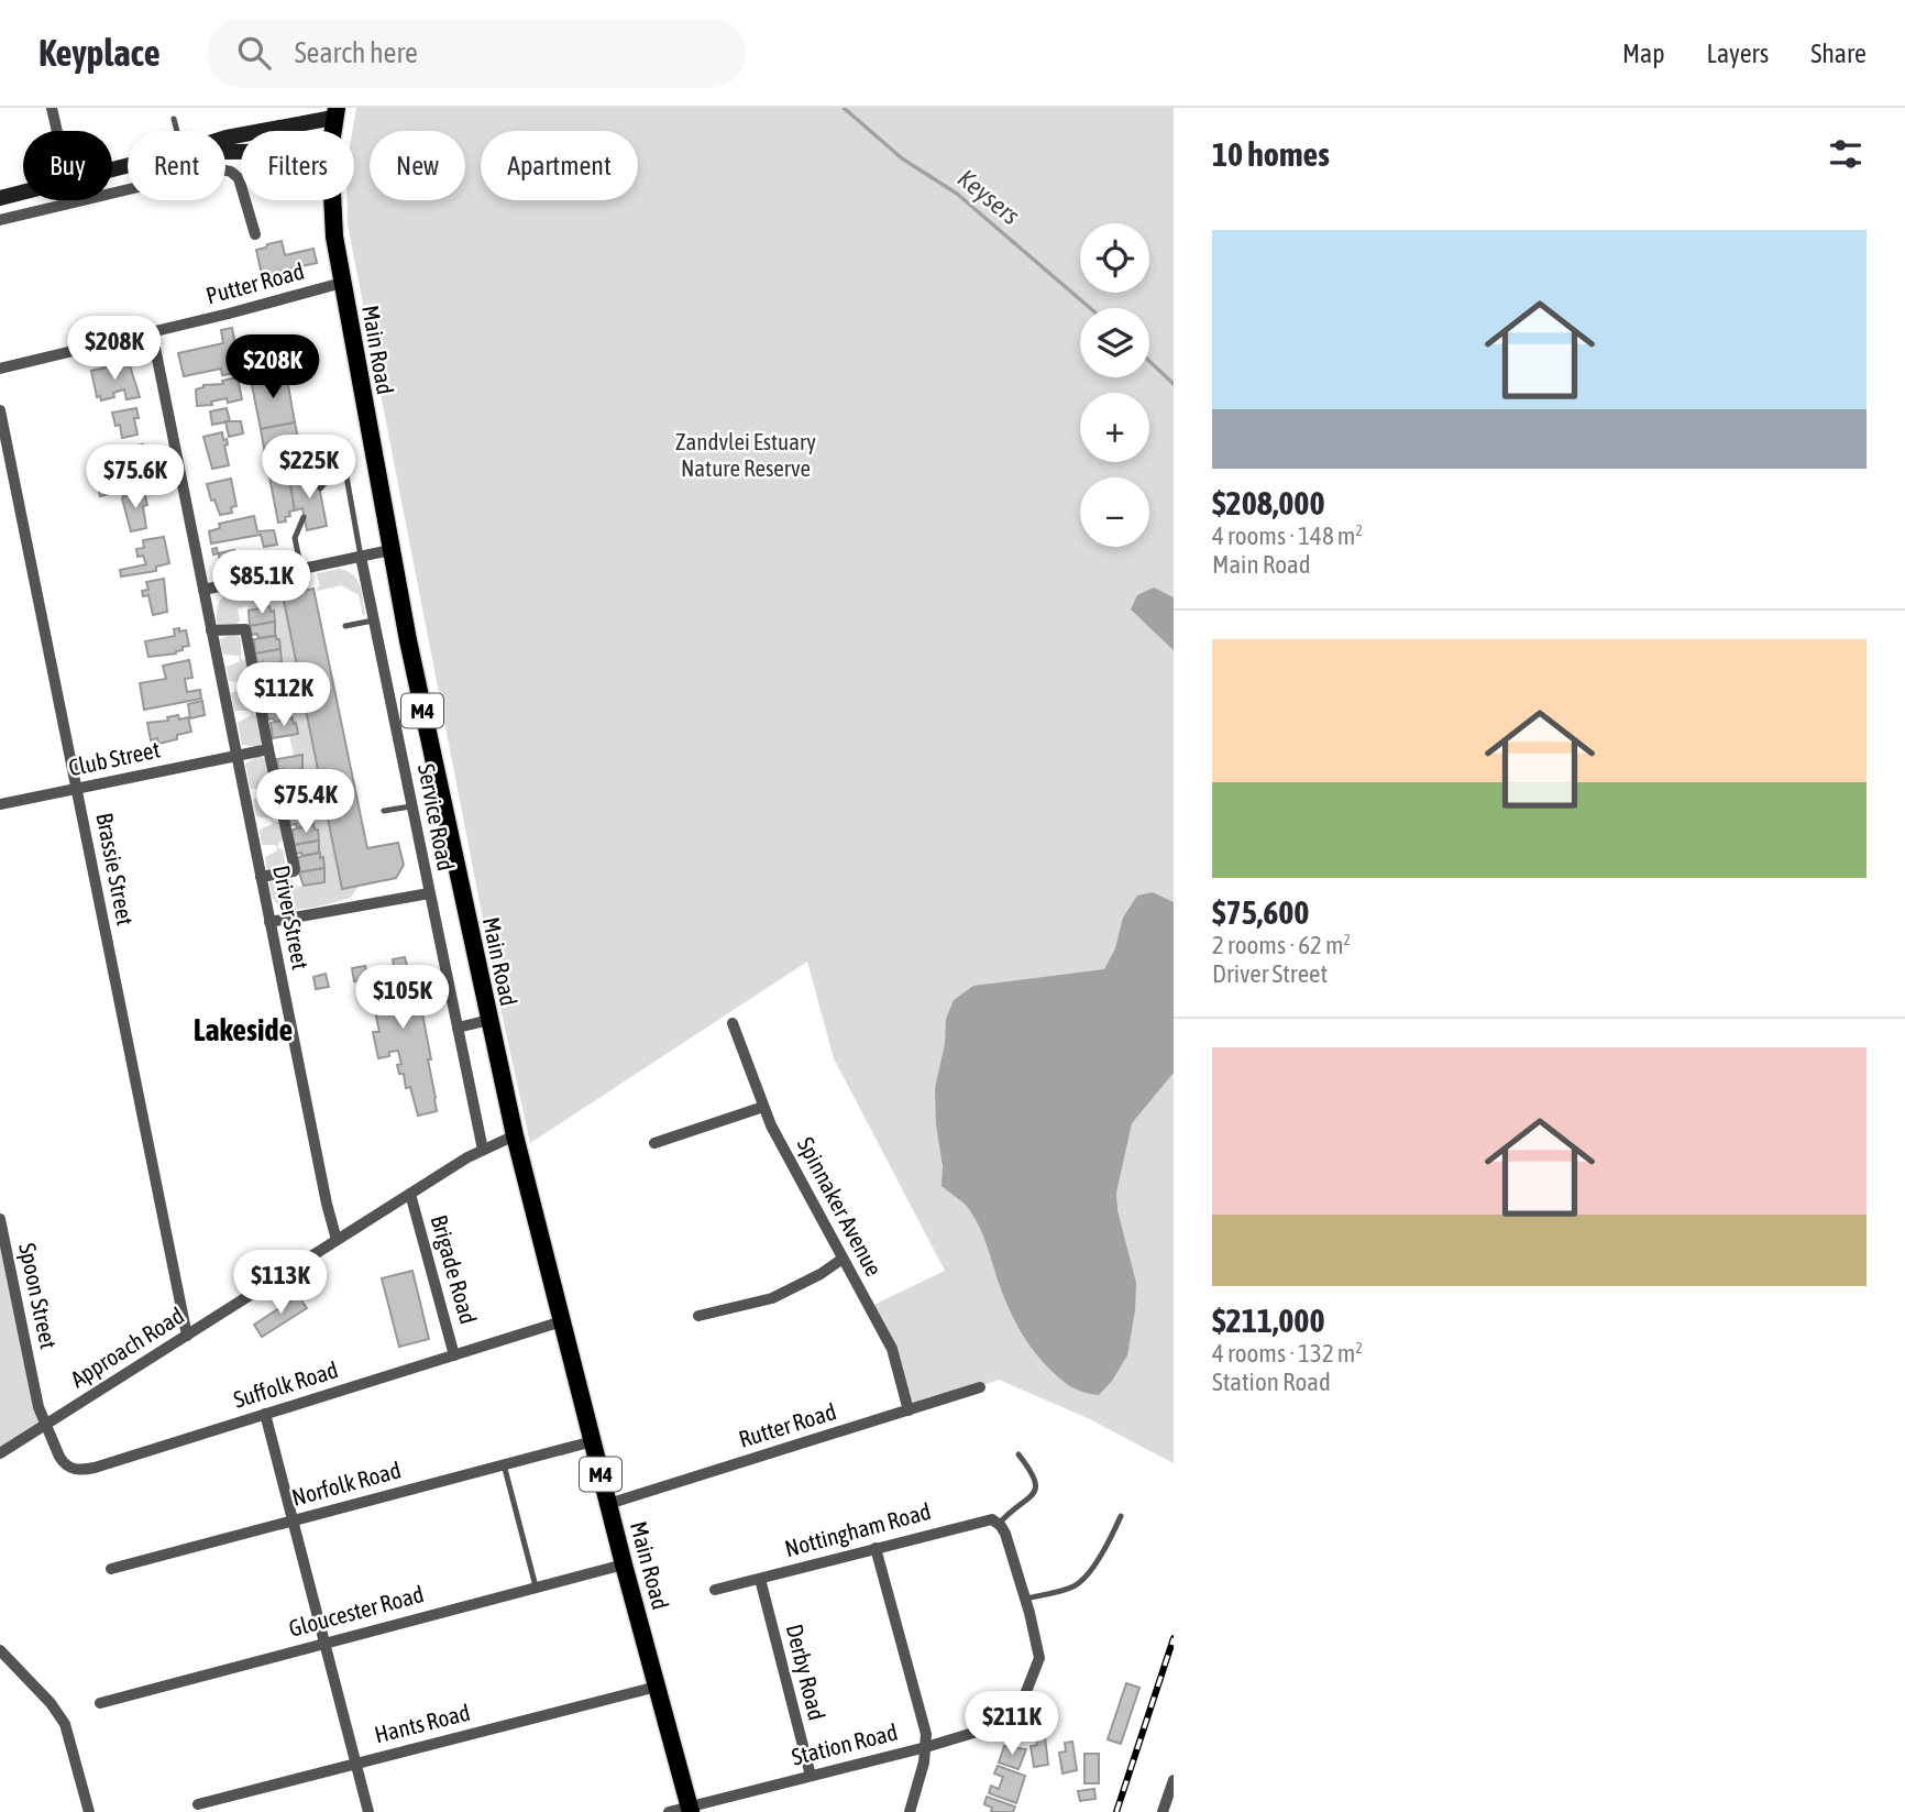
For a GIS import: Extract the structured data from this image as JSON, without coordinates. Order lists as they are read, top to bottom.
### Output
{
  "streets": {
    "main road": ["Main Road", "M4"],
    "street": [
      "Putter Road",
      "Club Street",
      "Service Road",
      "Brassie Street",
      "Driver Street",
      "Spinnaker Avenue",
      "Brigade Road",
      "Spoon Street",
      "Approach Road",
      "Suffolk Road",
      "Rutter Road",
      "Norfolk Road",
      "Nottingham Road",
      "Gloucester Road",
      "Derby Road",
      "Hants Road",
      "Station Road"
    ]
  },
  "crossings": [
    ["Putter Road", "Main Road"],
    ["Putter Road", "Driver Street"],
    ["Main Road", "Approach Road"],
    ["Main Road", "Suffolk Road"],
    ["Main Road", "Rutter Road"],
    ["Main Road", "Norfolk Road"],
    ["Main Road", "Gloucester Road"],
    ["Main Road", "Hants Road"],
    ["Main Road", "Station Road"],
    ["Club Street", "Brassie Street"],
    ["Club Street", "Driver Street"],
    ["Service Road", "Approach Road"],
    ["Brassie Street", "Approach Road"],
    ["Driver Street", "Approach Road"],
    ["Spinnaker Avenue", "Rutter Road"],
    ["Brigade Road", "Approach Road"],
    ["Brigade Road", "Suffolk Road"],
    ["Spoon Street", "Approach Road"],
    ["Spoon Street", "Suffolk Road"],
    ["Approach Road", "Suffolk Road"],
    ["Nottingham Road", "Derby Road"],
    ["Derby Road", "Station Road"]
  ],
  "districts": ["Lakeside"],
  "water": ["Keysers"],
  "parks": ["Zandvlei Estuary Nature Reserve"],
  "page": {
    "header": "Keyplace",
    "search": "Search here",
    "nav": ["Map", "Layers", "Share"],
    "heading": "10 homes",
    "chip": [
      "Buy",
      "Rent",
      "Filters",
      "New",
      "Apartment"
    ],
    "list": [
      {
        "name": "$208,000",
        "note": "4 rooms · 148 m² · Main Road"
      },
      {
        "name": "$75,600",
        "note": "2 rooms · 62 m² · Driver Street"
      },
      {
        "name": "$211,000",
        "note": "4 rooms · 132 m² · Station Road"
      }
    ],
    "map_buttons": ["+", "−"],
    "price": [
      "$208K",
      "$208K",
      "$225K",
      "$75.6K",
      "$85.1K",
      "$112K",
      "$75.4K",
      "$105K",
      "$113K",
      "$211K"
    ]
  }
}
